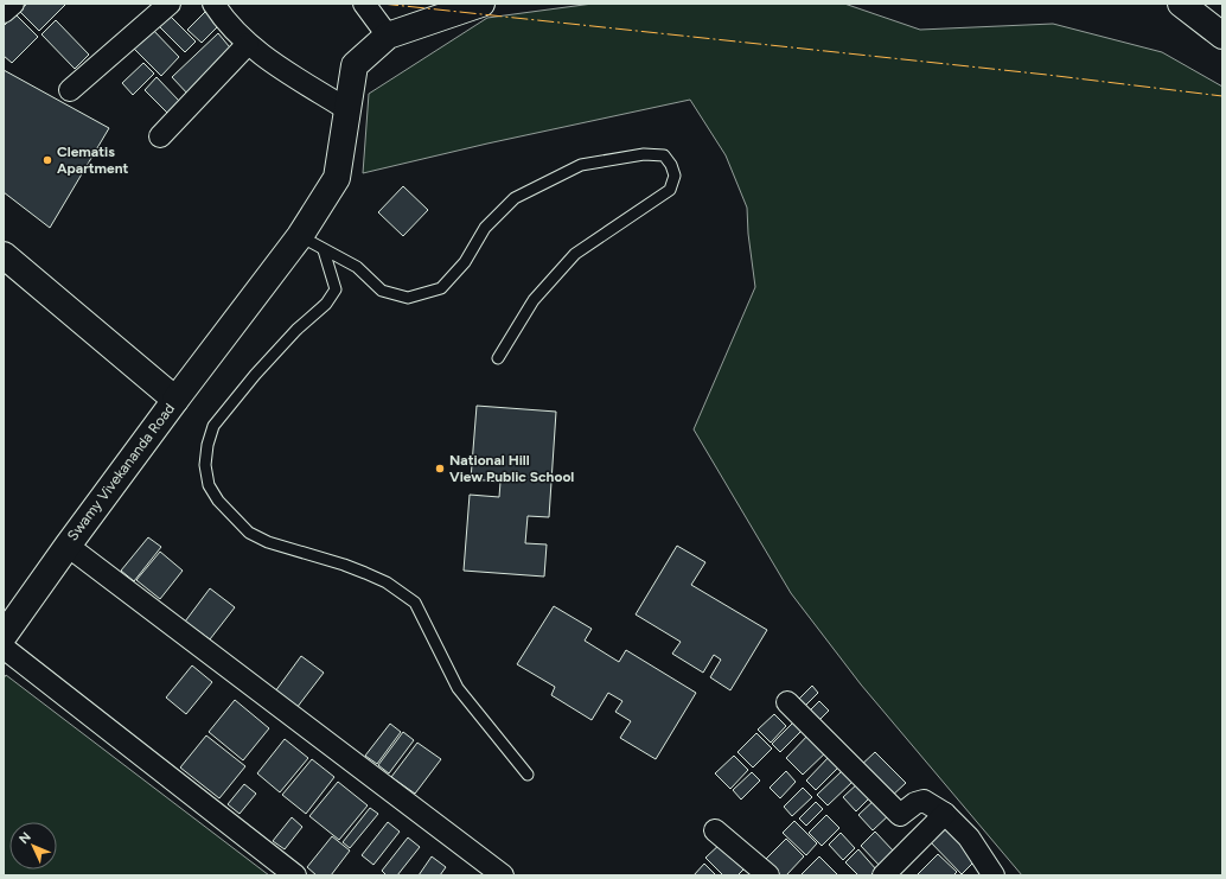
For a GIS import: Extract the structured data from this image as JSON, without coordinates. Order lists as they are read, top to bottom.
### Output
{
  "streets": {
    "street": ["Swamy Vivekananda Road"]
  },
  "places": ["Clematis Apartment", "National Hill View Public School"],
  "north": "top left"
}
